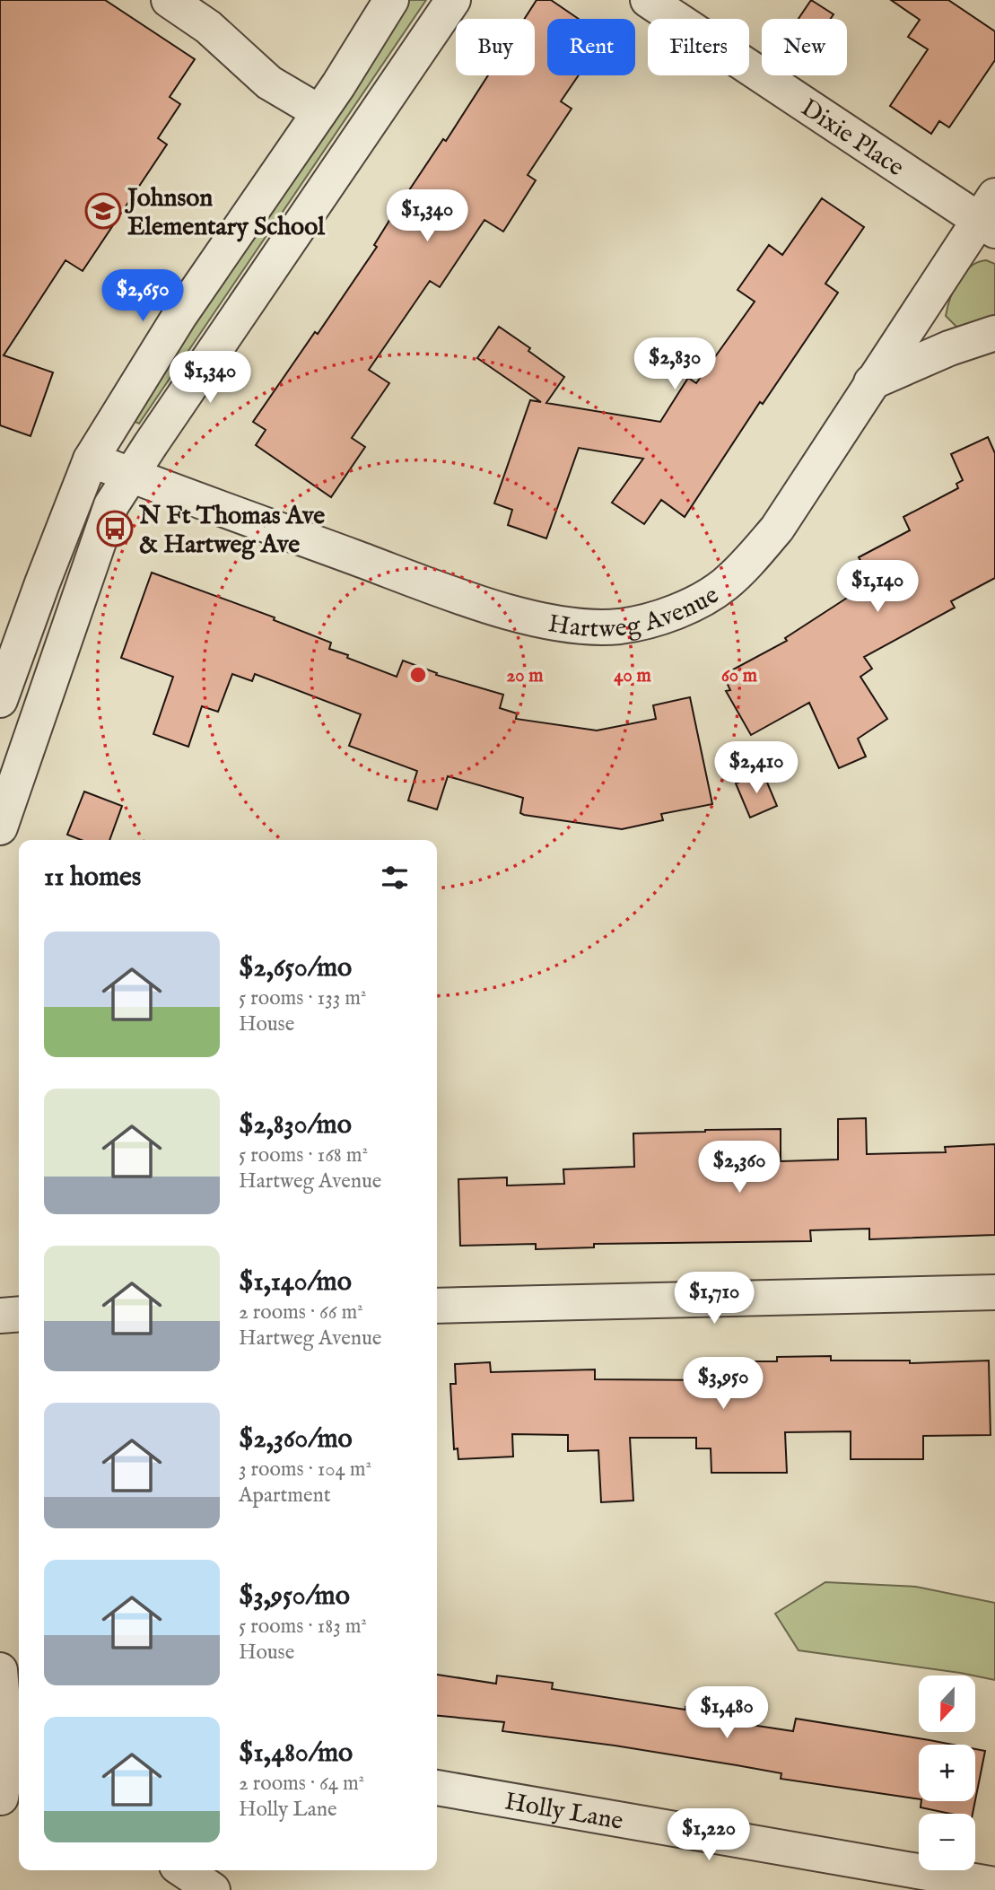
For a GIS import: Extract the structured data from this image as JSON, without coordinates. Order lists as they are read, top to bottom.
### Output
{
  "streets": {
    "street": ["Dixie Place", "Hartweg Avenue", "Holly Lane"]
  },
  "crossings": [
    ["Dixie Place", "Hartweg Avenue"]
  ],
  "places": {
    "school or university": ["Johnson Elementary School"],
    "bus stop": ["N Ft Thomas Ave & Hartweg Ave"]
  },
  "north": "bottom",
  "page": {
    "chip": [
      "Buy",
      "Rent",
      "Filters",
      "New"
    ],
    "price": [
      "$1,340",
      "$2,650",
      "$2,830",
      "$1,340",
      "$1,140",
      "$2,410",
      "$2,360",
      "$1,710",
      "$3,950",
      "$1,480",
      "$1,220"
    ],
    "heading": "11 homes",
    "list": [
      {
        "name": "$2,650/mo",
        "note": "5 rooms · 133 m² · House"
      },
      {
        "name": "$2,830/mo",
        "note": "5 rooms · 168 m² · Hartweg Avenue"
      },
      {
        "name": "$1,140/mo",
        "note": "2 rooms · 66 m² · Hartweg Avenue"
      },
      {
        "name": "$2,360/mo",
        "note": "3 rooms · 104 m² · Apartment"
      },
      {
        "name": "$3,950/mo",
        "note": "5 rooms · 183 m² · House"
      },
      {
        "name": "$1,480/mo",
        "note": "2 rooms · 64 m² · Holly Lane"
      }
    ],
    "map_buttons": ["+", "−"]
  },
  "rings": ["20 m", "40 m", "60 m"]
}
